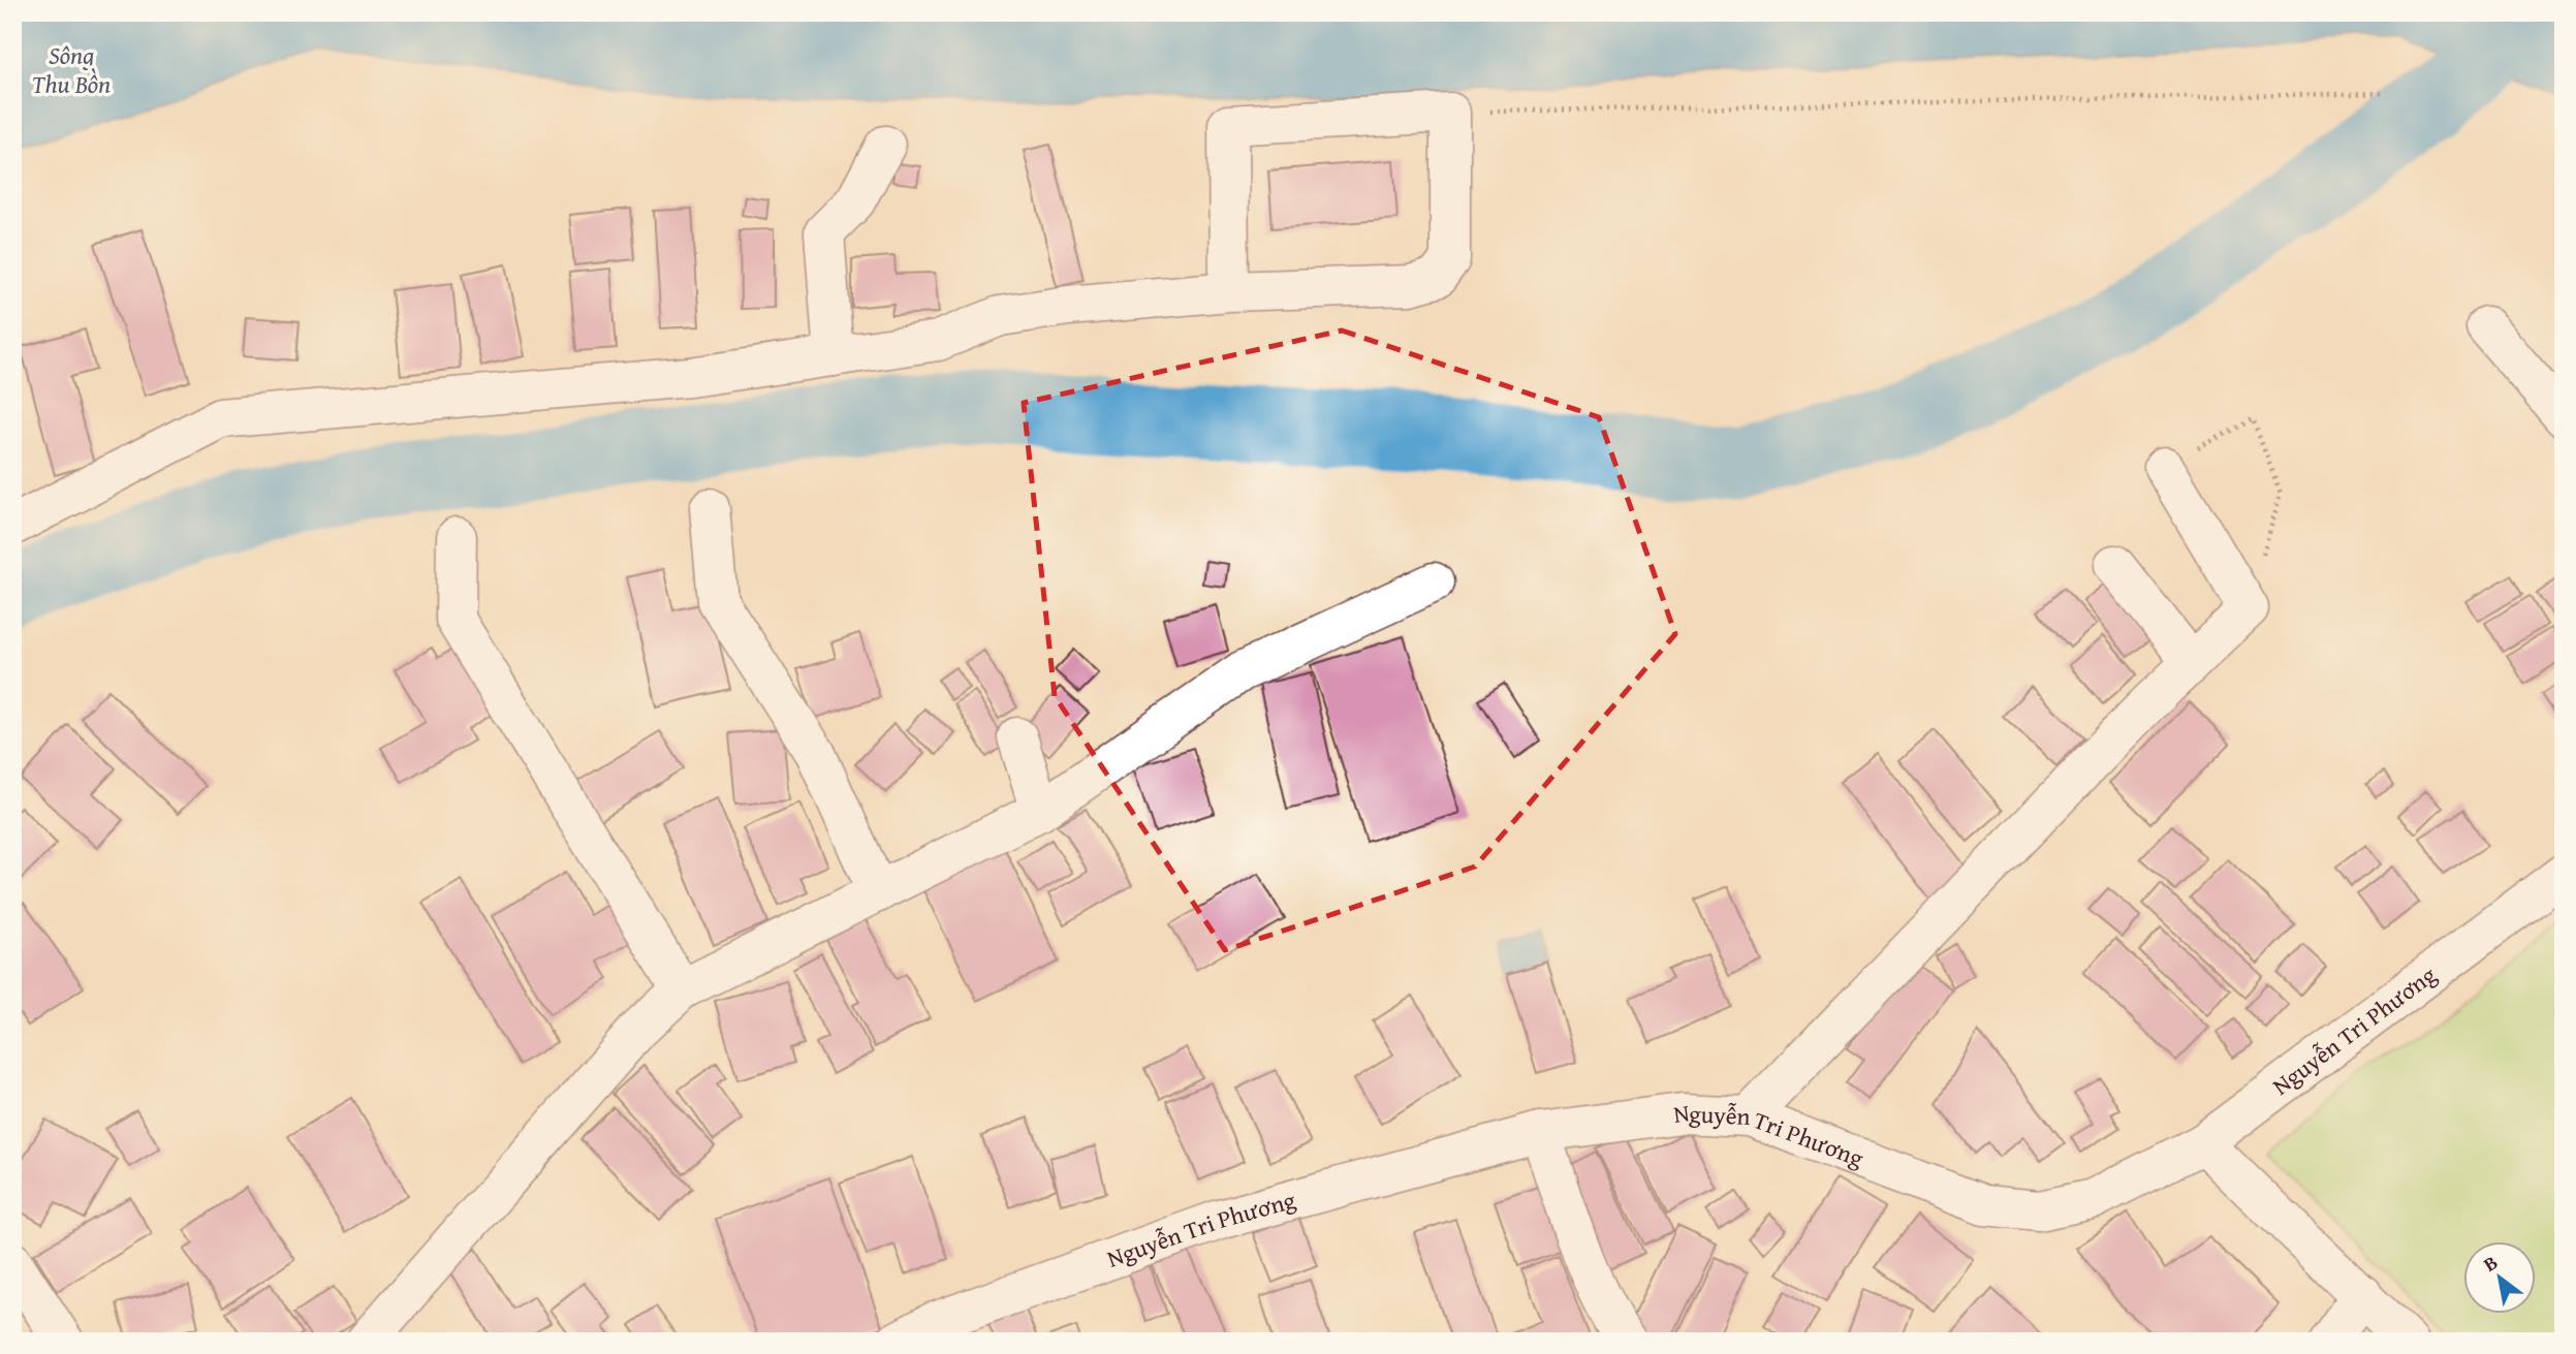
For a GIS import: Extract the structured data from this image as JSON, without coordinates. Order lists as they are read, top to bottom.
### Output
{
  "streets": {
    "street": ["Nguyễn Tri Phương"]
  },
  "water": ["Sông Thu Bồn"],
  "north": "top left"
}
